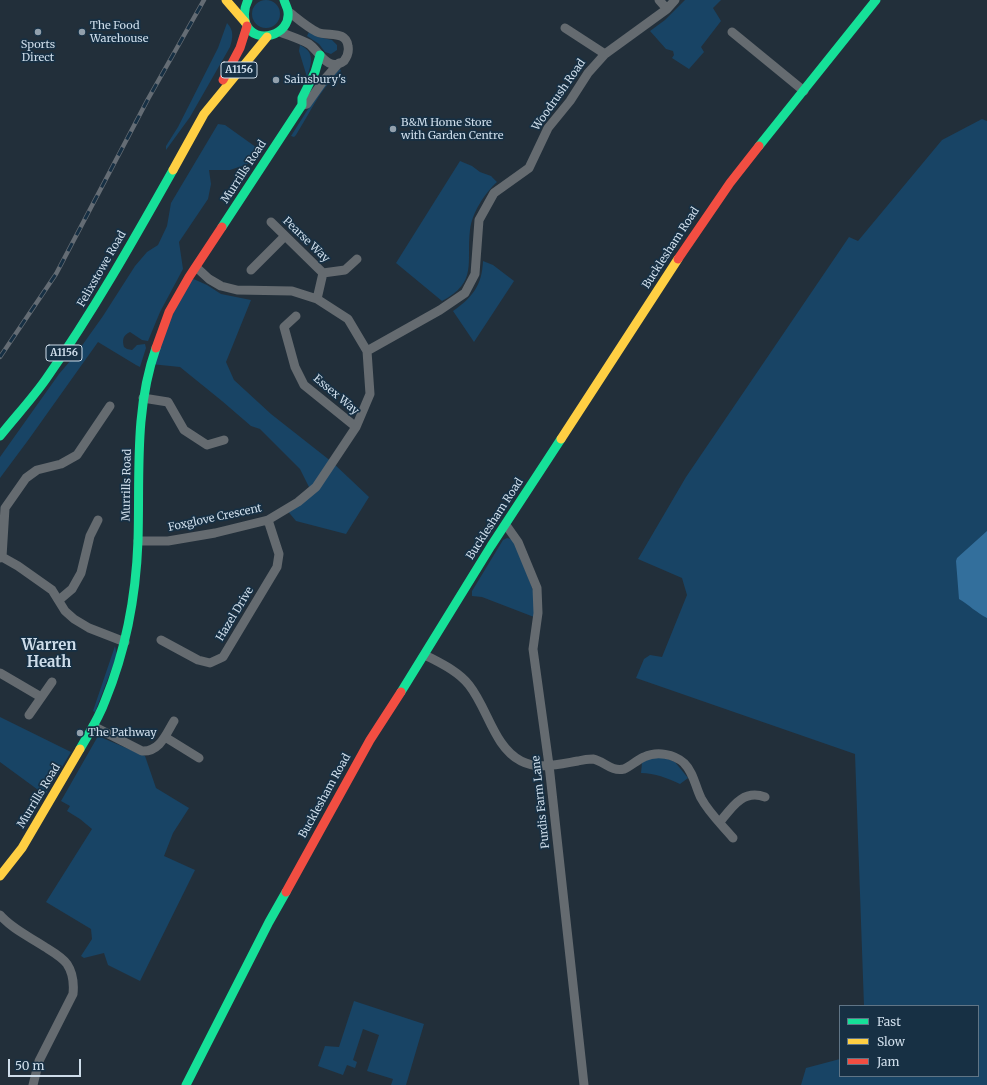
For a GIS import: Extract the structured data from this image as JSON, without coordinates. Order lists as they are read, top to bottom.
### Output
{
  "streets": {
    "street": [
      "A1156",
      "Woodrush Road",
      "Murrills Road",
      "Pearse Way",
      "Bucklesham Road",
      "Felixstowe Road",
      "Essex Way",
      "Foxglove Crescent",
      "Hazel Drive",
      "Purdis Farm Lane"
    ]
  },
  "crossings": [
    ["Woodrush Road", "Foxglove Crescent"],
    ["Murrills Road", "Foxglove Crescent"],
    ["Pearse Way", "Foxglove Crescent"],
    ["Bucklesham Road", "Purdis Farm Lane"],
    ["Essex Way", "Foxglove Crescent"],
    ["Foxglove Crescent", "Hazel Drive"]
  ],
  "districts": ["Warren Heath"],
  "places": [
    "Sports Direct",
    "The Food Warehouse",
    "Sainsbury's",
    "B&M Home Store with Garden Centre",
    "The Pathway"
  ],
  "legend": ["Fast", "Slow", "Jam"],
  "scale_bar": "50 m"
}
